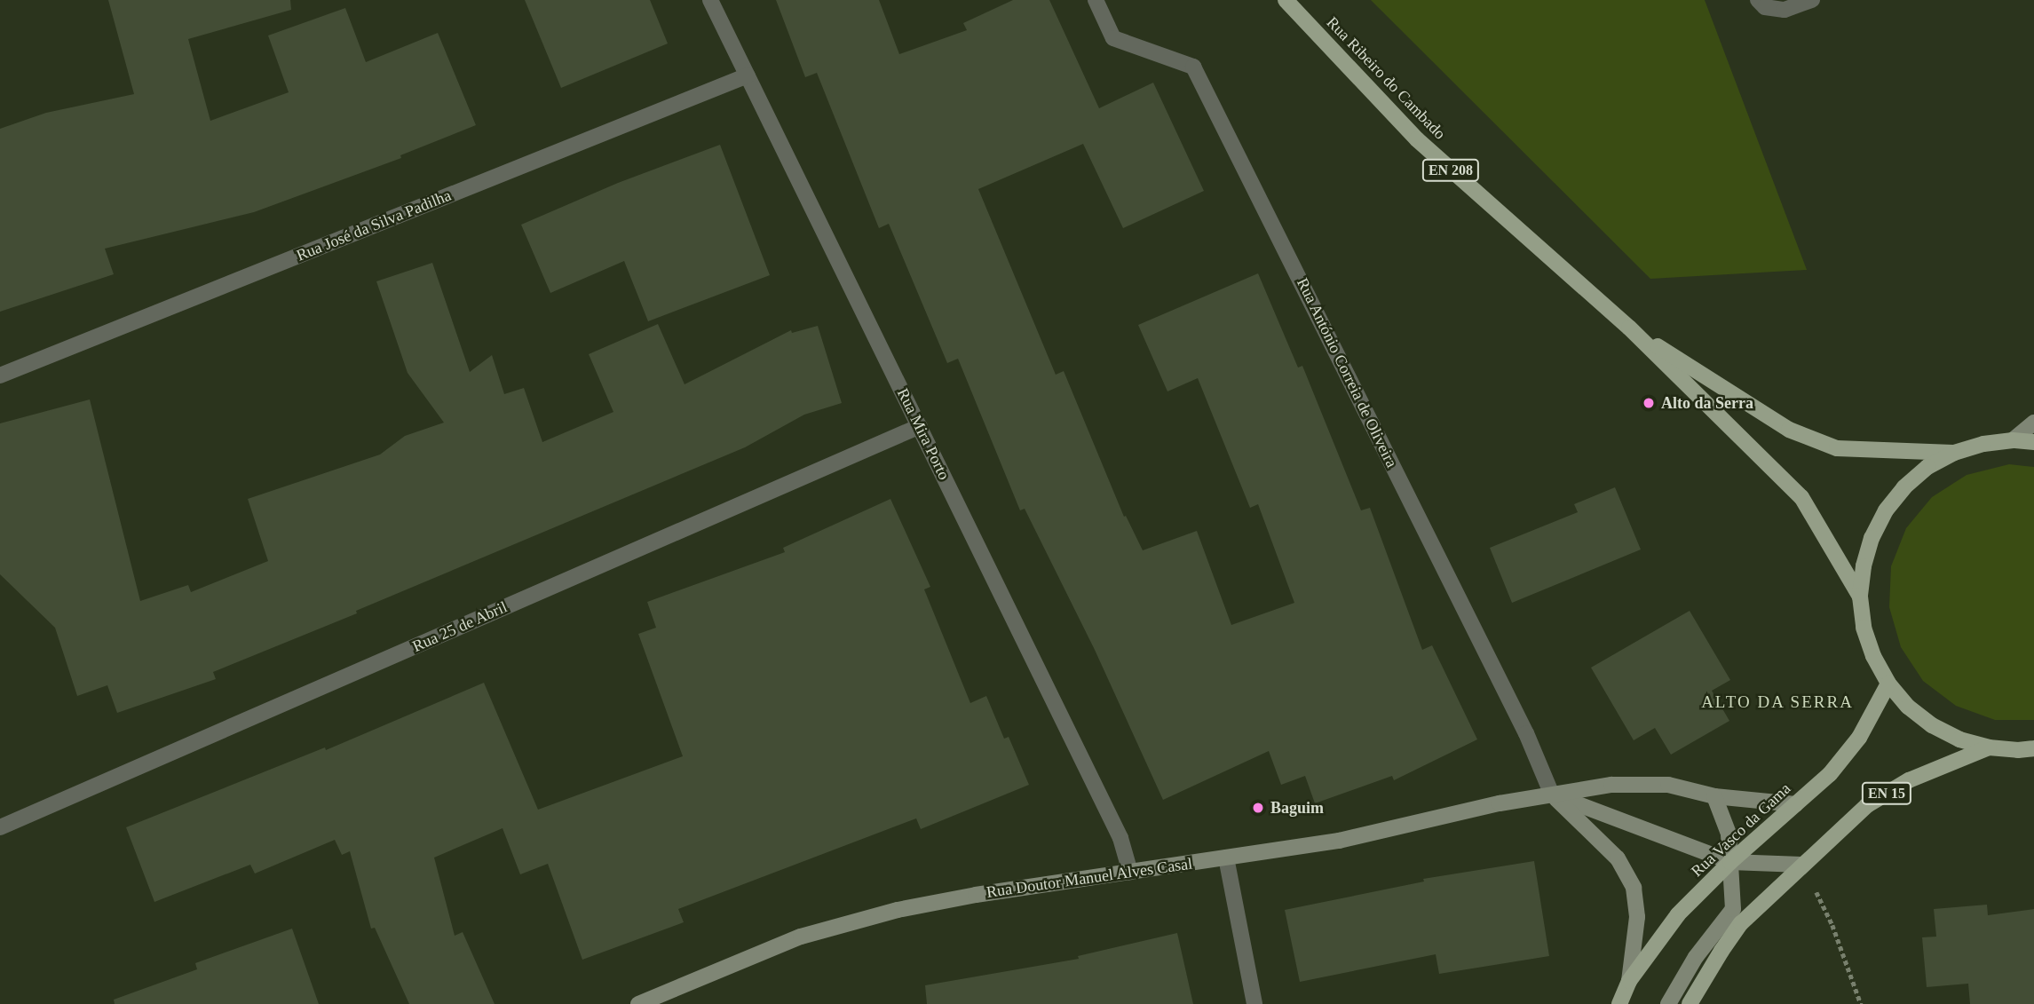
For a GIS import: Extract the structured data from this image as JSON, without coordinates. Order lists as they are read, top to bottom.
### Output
{
  "streets": {
    "main road": [
      "Rua Ribeiro do Cambado",
      "EN 208",
      "EN 15",
      "Rua Vasco da Gama"
    ],
    "street": [
      "Rua José da Silva Padilha",
      "Rua António Correia de Oliveira",
      "Rua Mira Porto",
      "Rua 25 de Abril",
      "Rua Doutor Manuel Alves Casal"
    ]
  },
  "crossings": [
    ["Rua José da Silva Padilha", "Rua Mira Porto"],
    ["Rua António Correia de Oliveira", "Rua Doutor Manuel Alves Casal"],
    ["Rua Mira Porto", "Rua 25 de Abril"],
    ["Rua Mira Porto", "Rua Doutor Manuel Alves Casal"],
    ["Rua Vasco da Gama", "Rua Doutor Manuel Alves Casal"]
  ],
  "districts": ["ALTO DA SERRA"],
  "places": ["Alto da Serra", "Baguim"]
}
